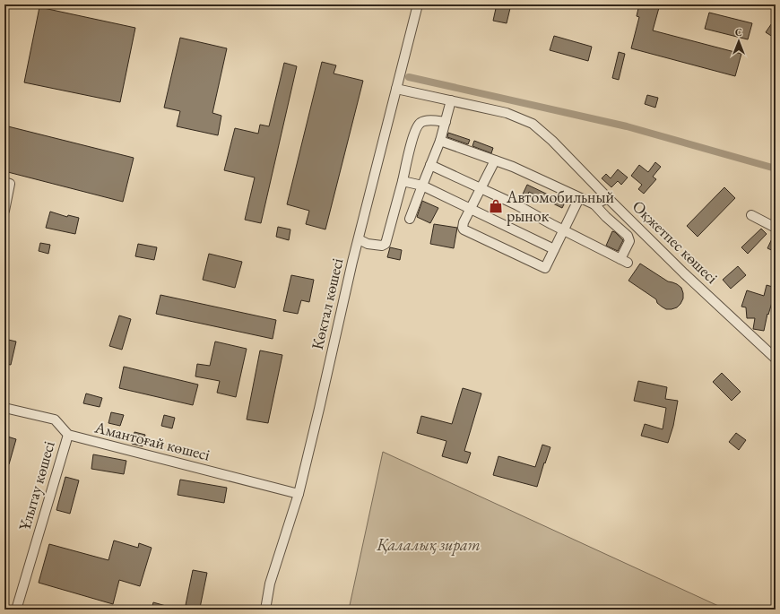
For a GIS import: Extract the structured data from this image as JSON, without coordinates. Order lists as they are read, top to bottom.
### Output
{
  "streets": {
    "street": [
      "Оқжетпес көшесі",
      "Көктал көшесі",
      "Амантоғай көшесі",
      "Ұлытау көшесі"
    ]
  },
  "crossings": [
    ["Оқжетпес көшесі", "Көктал көшесі"],
    ["Көктал көшесі", "Амантоғай көшесі"],
    ["Амантоғай көшесі", "Ұлытау көшесі"]
  ],
  "parks": ["Қалалық зират"],
  "places": {
    "shop": ["Автомобильный рынок"]
  },
  "north": "top"
}
